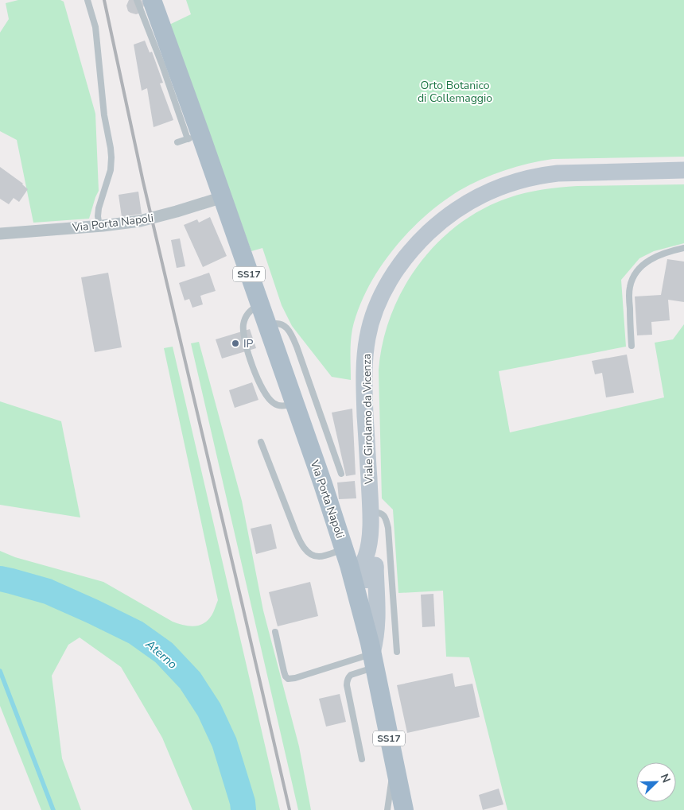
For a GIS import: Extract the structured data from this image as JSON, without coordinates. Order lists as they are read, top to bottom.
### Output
{
  "streets": {
    "main road": ["Via Porta Napoli", "SS17", "Viale Girolamo da Vicenza"]
  },
  "crossings": [
    ["Via Porta Napoli", "Viale Girolamo da Vicenza"]
  ],
  "water": ["Aterno"],
  "parks": ["Orto Botanico di Collemaggio"],
  "places": ["IP"],
  "north": "top right"
}
